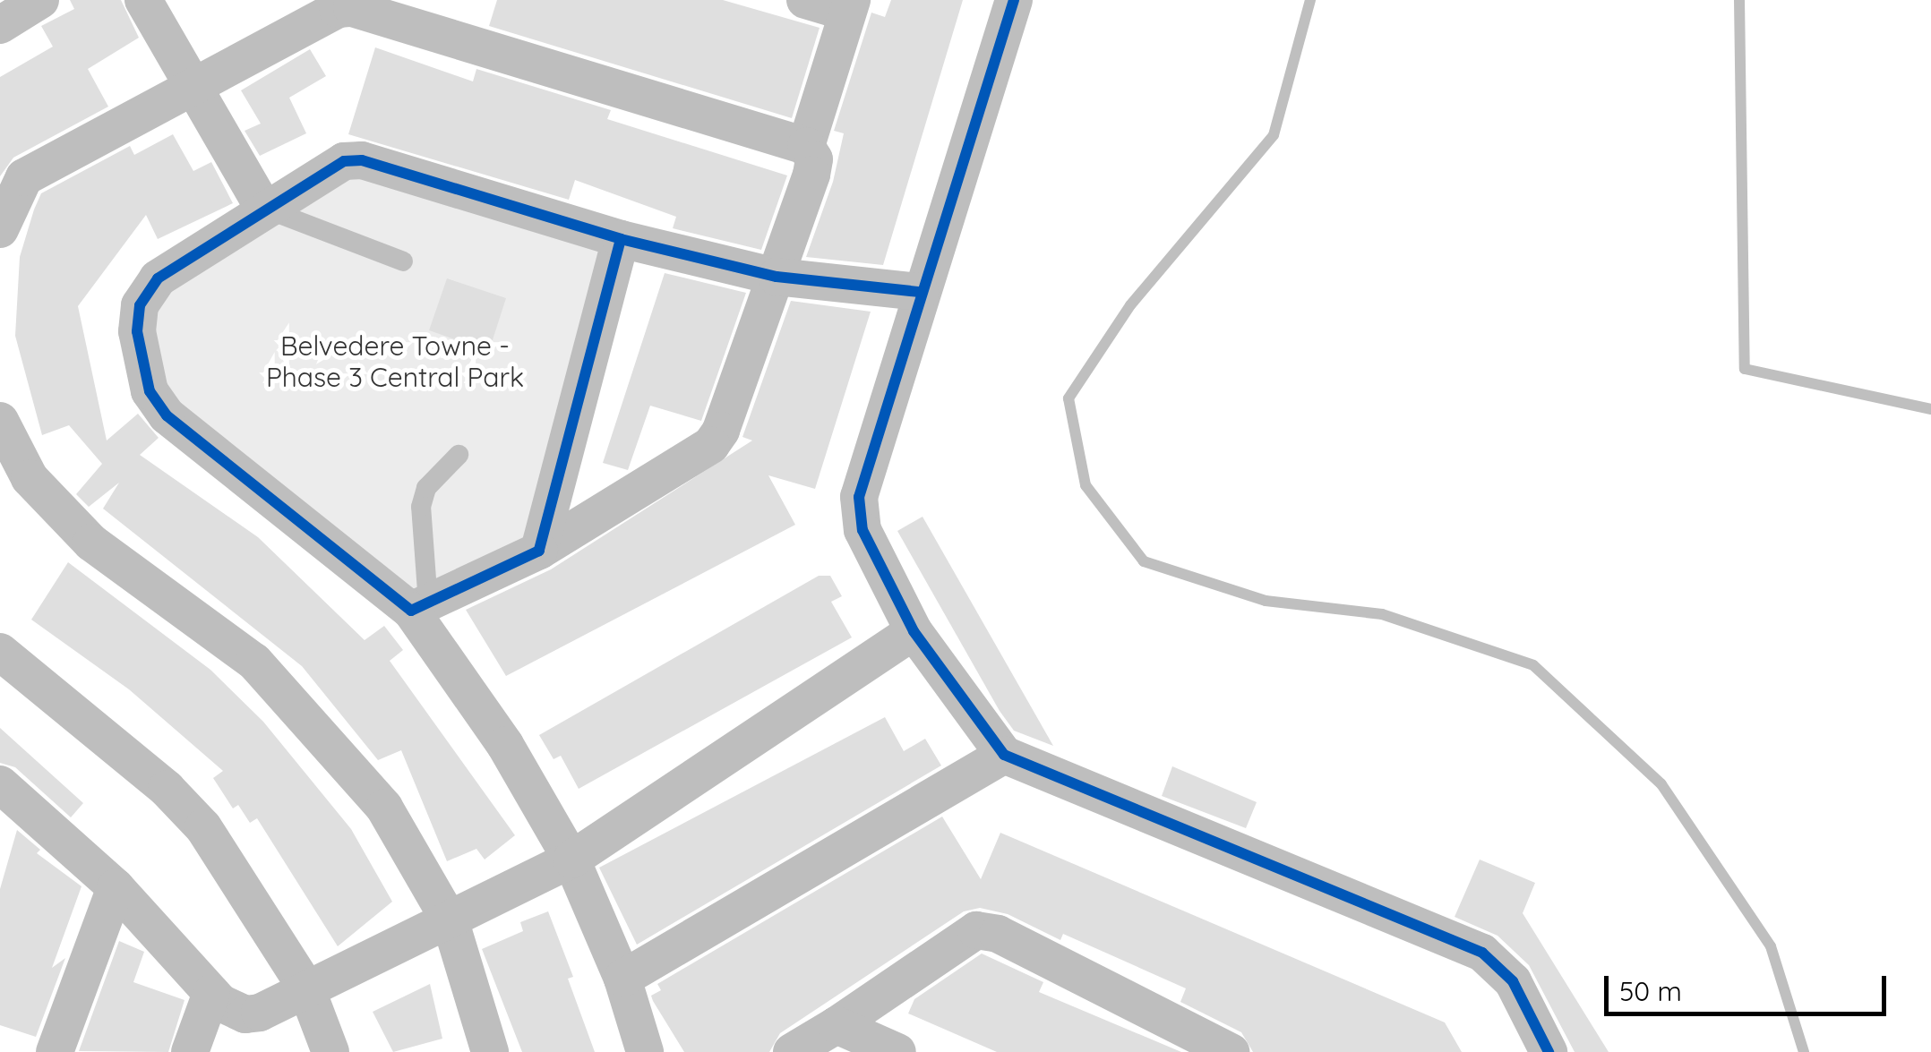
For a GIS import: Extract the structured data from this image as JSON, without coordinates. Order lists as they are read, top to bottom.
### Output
{
  "parks": ["Belvedere Towne - Phase 3 Central Park"],
  "scale_bar": "50 m"
}
